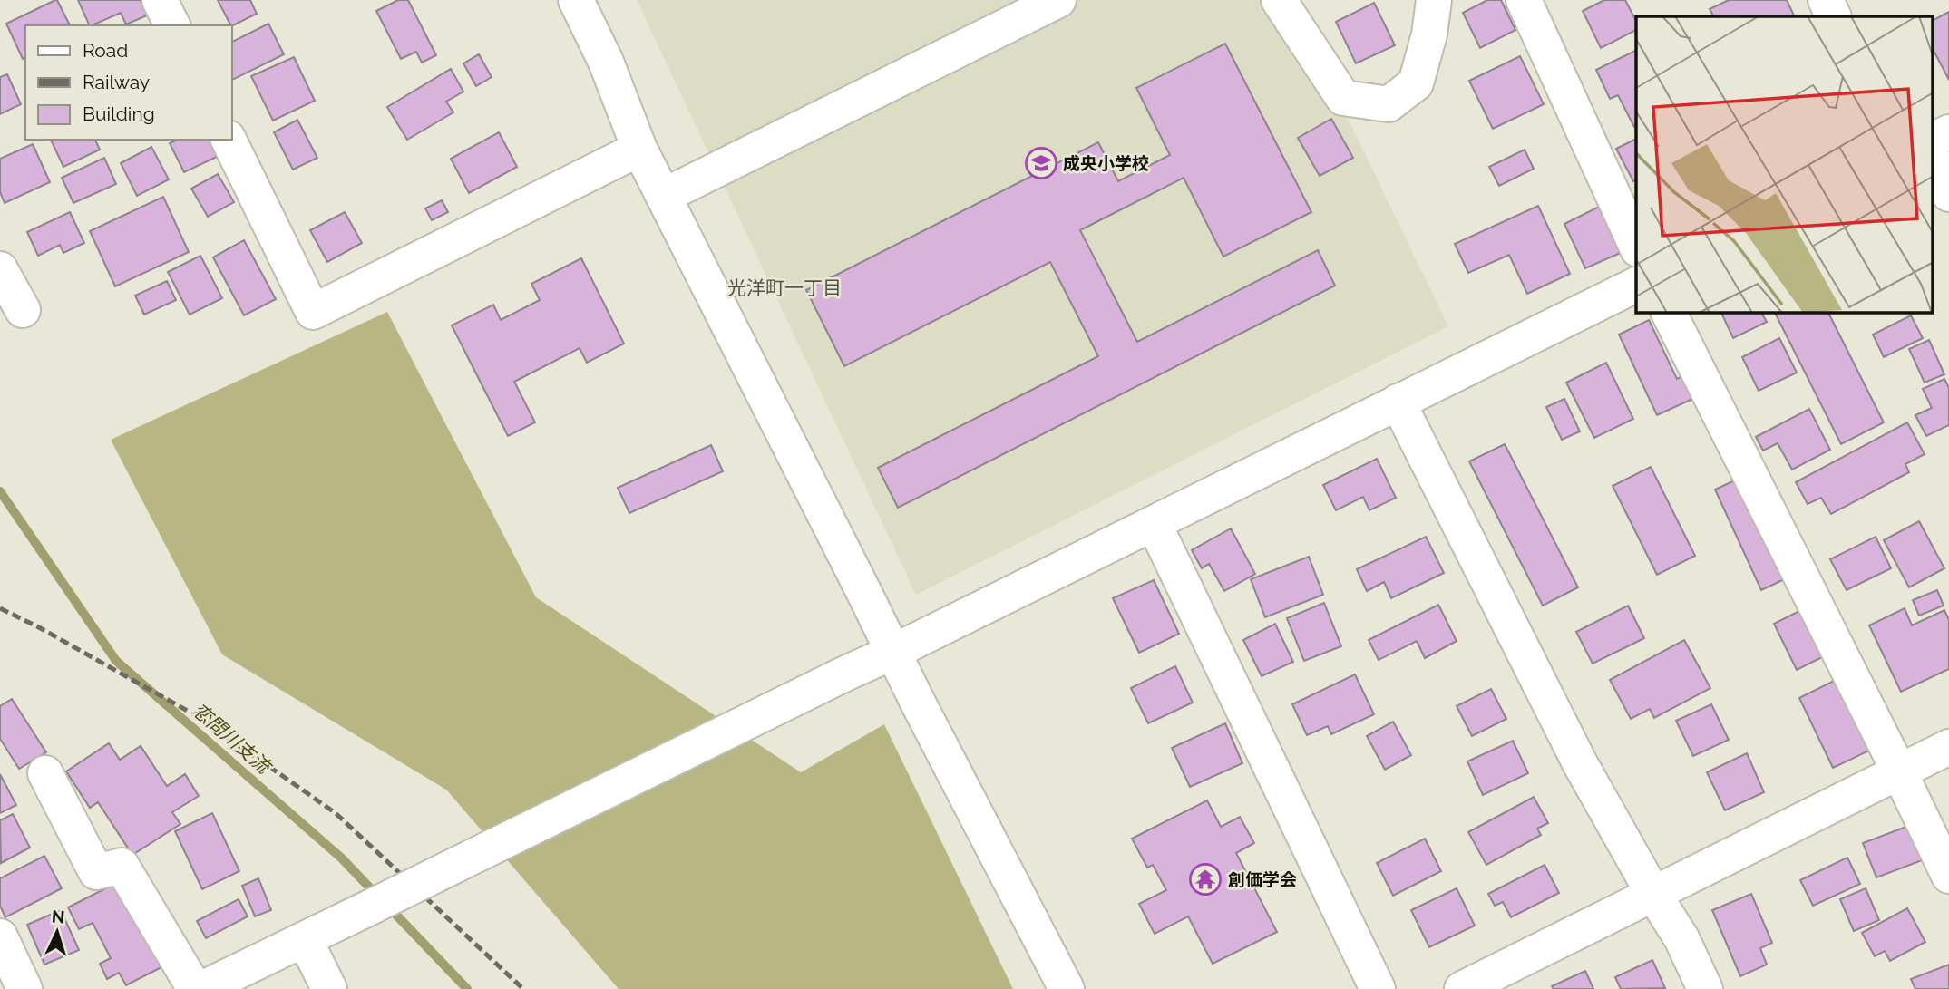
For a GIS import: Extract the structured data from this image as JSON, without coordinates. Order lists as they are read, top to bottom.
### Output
{
  "districts": ["光洋町一丁目"],
  "water": ["恋問川支流"],
  "places": {
    "school or university": ["成央小学校"],
    "temple": ["創価学会"]
  },
  "legend": ["Road", "Railway", "Building"],
  "north": "top"
}
